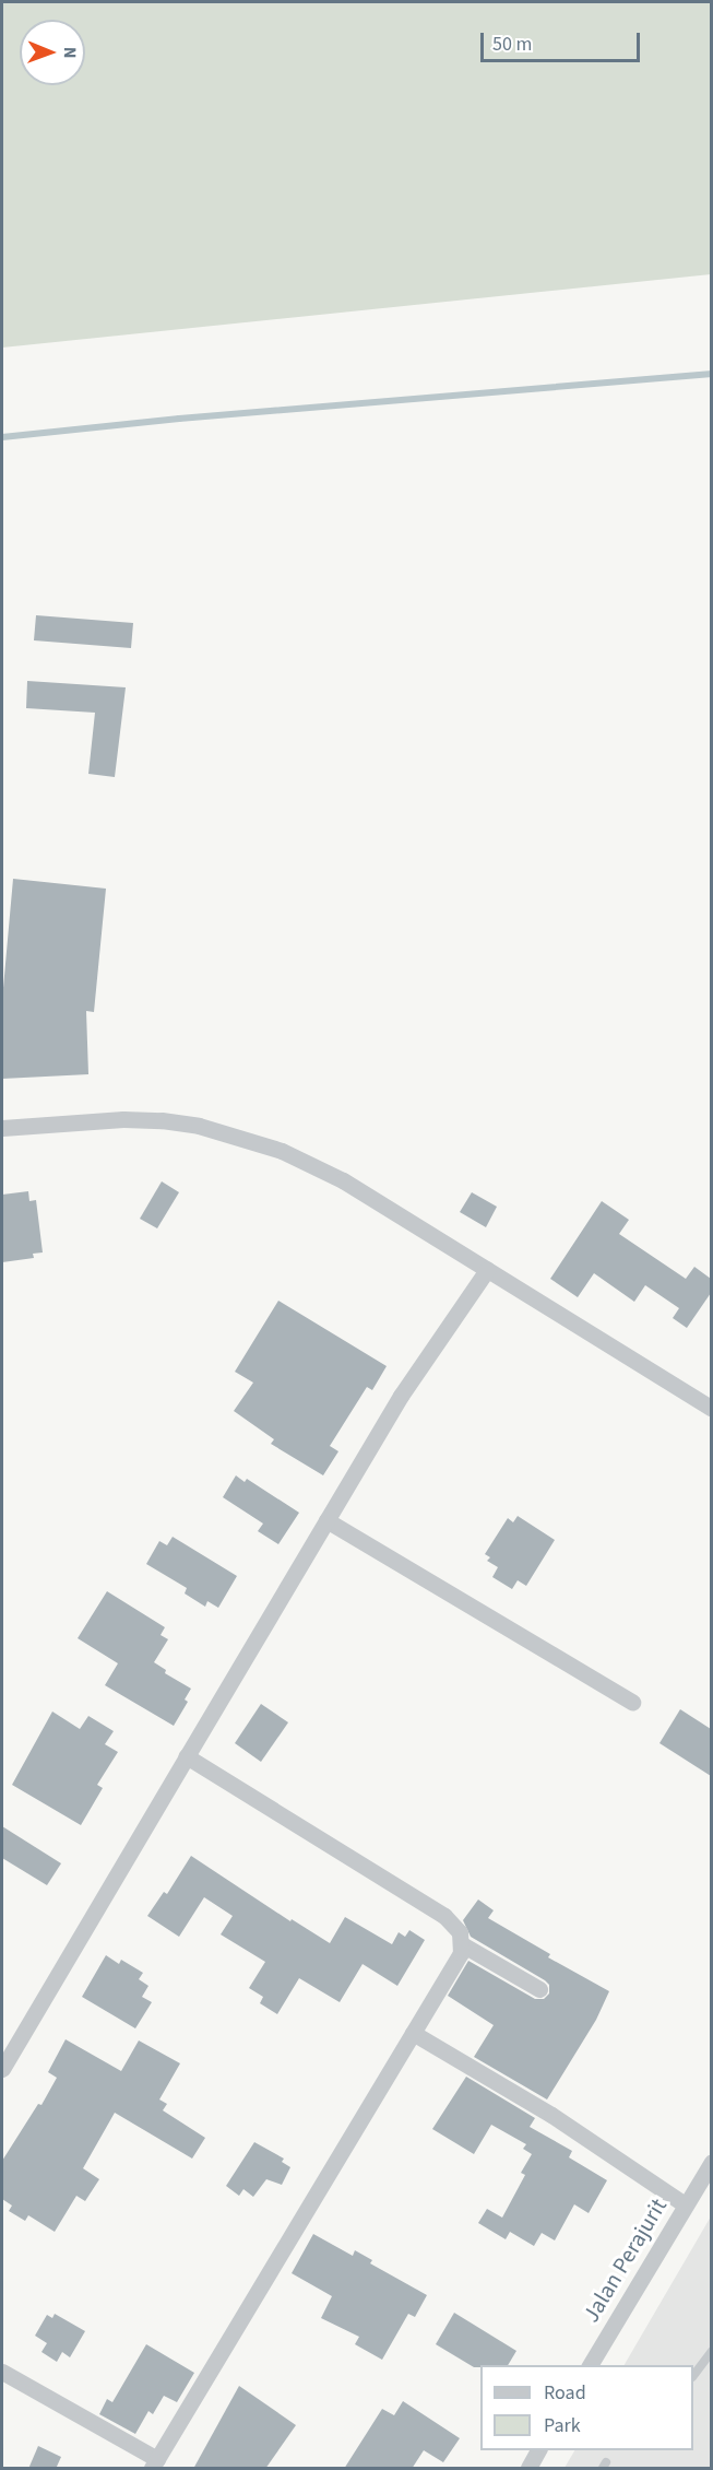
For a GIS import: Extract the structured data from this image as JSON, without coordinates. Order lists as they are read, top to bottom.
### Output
{
  "streets": {
    "street": ["Jalan Perajurit"]
  },
  "legend": ["Road", "Park"],
  "scale_bar": "50 m",
  "north": "right"
}
